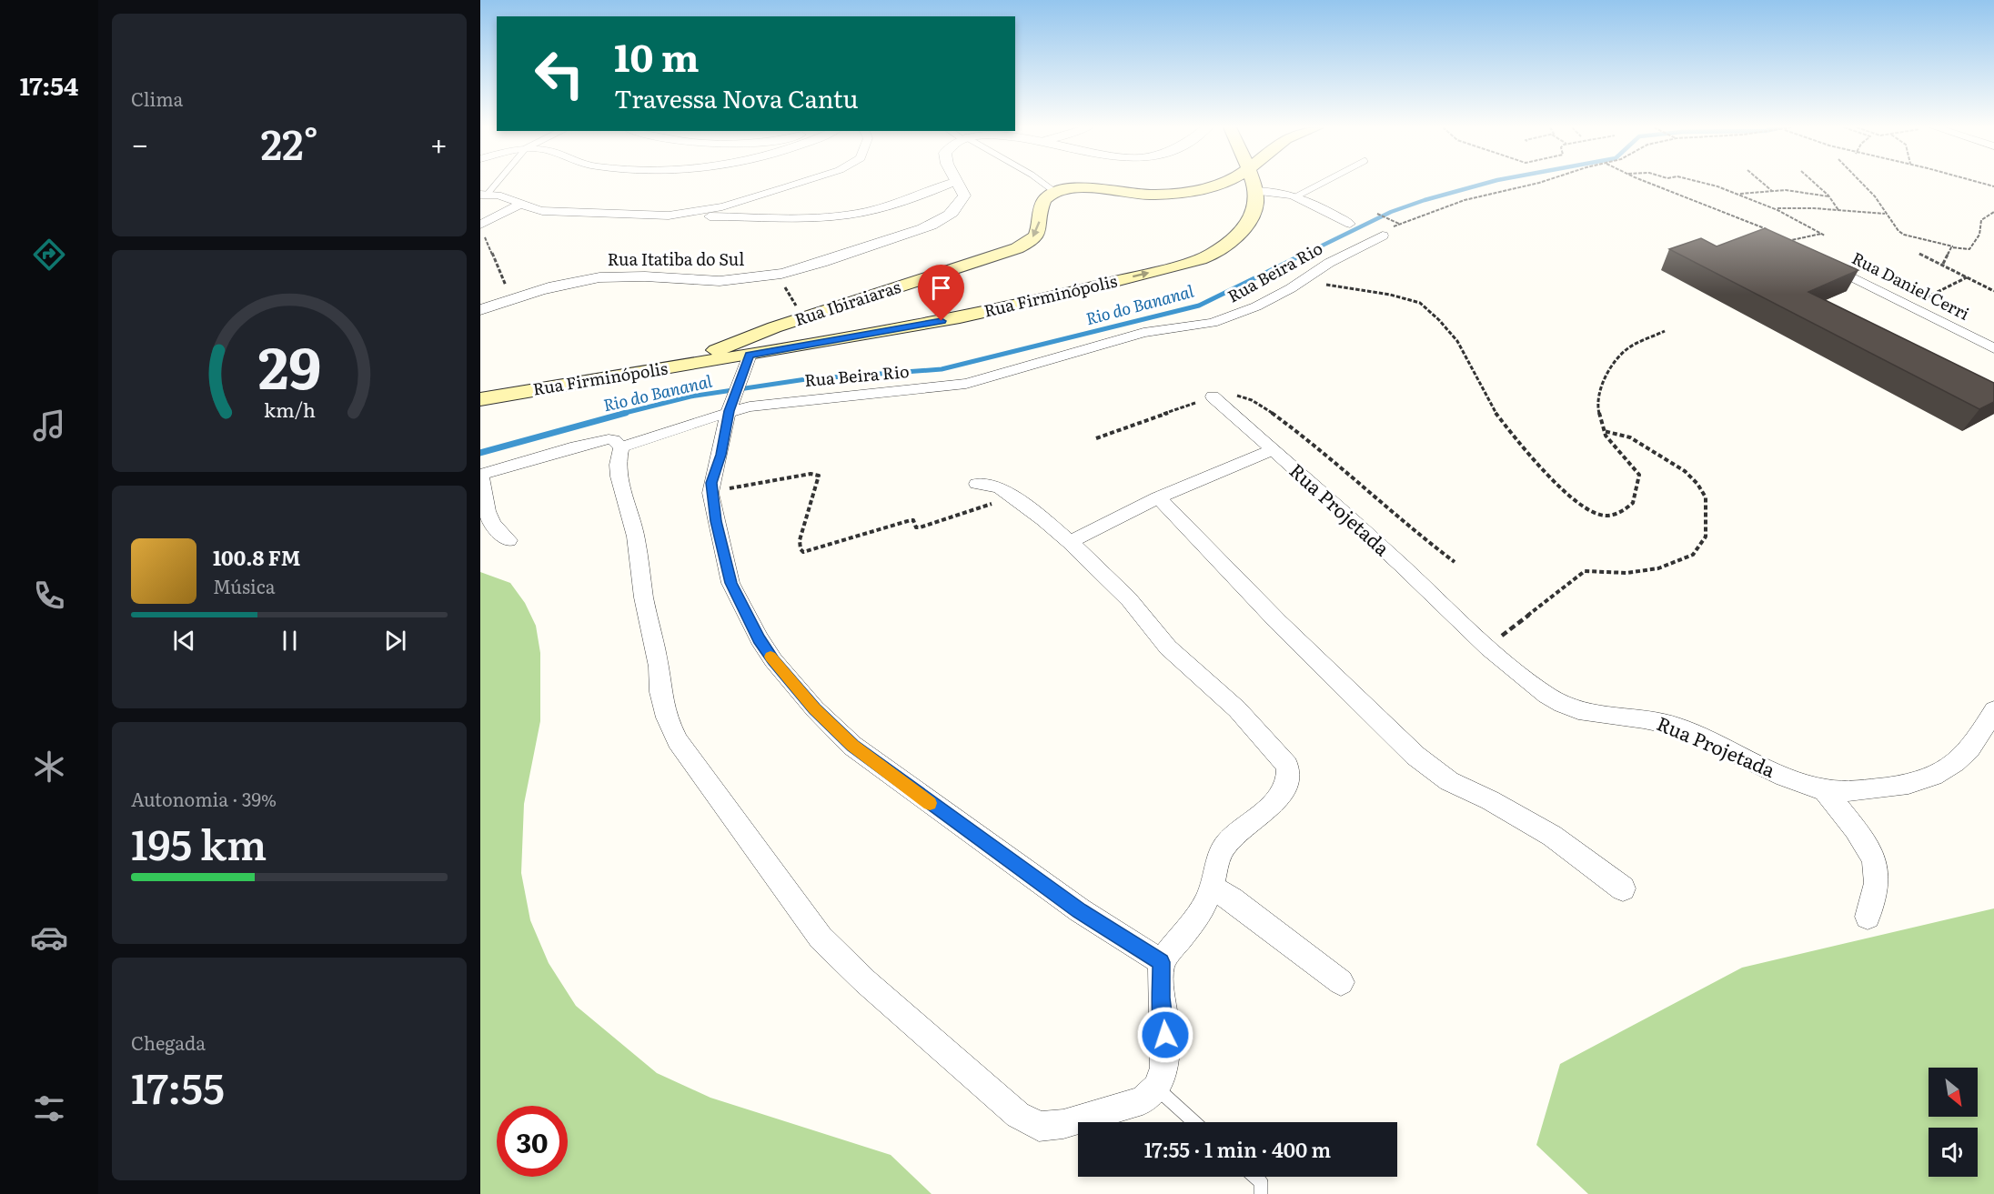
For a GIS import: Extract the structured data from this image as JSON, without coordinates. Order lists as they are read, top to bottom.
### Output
{
  "streets": {
    "main road": ["Rua Firminópolis", "Rua Ibiraiaras"],
    "street": [
      "Rua Itatiba do Sul",
      "Rua Beira Rio",
      "Rua Daniel Cerri",
      "Rua Projetada"
    ]
  },
  "crossings": [
    ["Rua Firminópolis", "Rua Ibiraiaras"]
  ],
  "one_way": ["Rua Firminópolis", "Rua Ibiraiaras"],
  "water": ["Rio do Bananal"],
  "north": "bottom right",
  "page": {
    "tabs": "17:54",
    "tile": [
      "Clima",
      ["Autonomia · 39%", "195 km"],
      ["Chegada", "17:55"]
    ],
    "turn": ["10 m", "Travessa Nova Cantu"],
    "heat": ["−", "22°", "+"],
    "song": ["100.8 FM", "Música"],
    "limit": "30",
    "trip": "17:55 · 1 min · 400 m",
    "gauge": ["29", "km/h"]
  }
}
